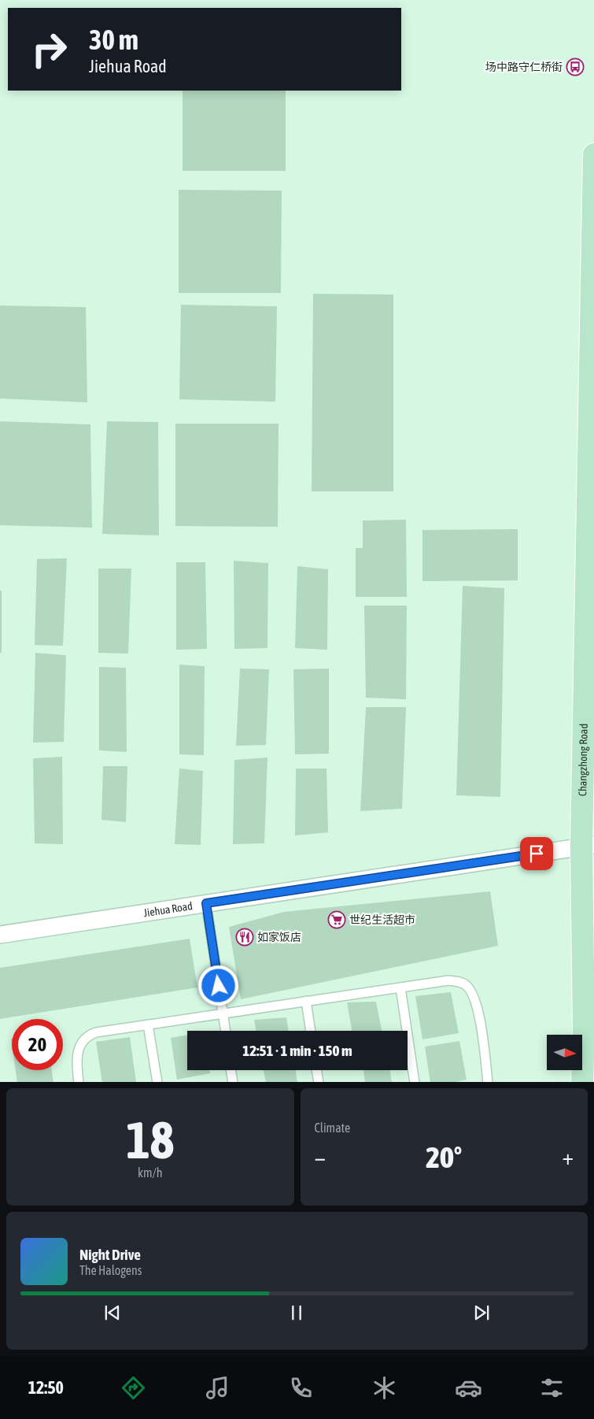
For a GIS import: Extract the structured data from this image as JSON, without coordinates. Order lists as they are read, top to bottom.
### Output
{
  "streets": {
    "main road": ["Changzhong Road"],
    "street": ["Jiehua Road"]
  },
  "crossings": [
    ["Changzhong Road", "Jiehua Road"]
  ],
  "places": {
    "bus stop": ["场中路守仁桥街"],
    "supermarket": ["世纪生活超市"],
    "restaurant": ["如家饭店"]
  },
  "north": "right",
  "page": {
    "turn": ["30 m", "Jiehua Road"],
    "limit": "20",
    "trip": "12:51 · 1 min · 150 m",
    "tile": [
      ["18", "km/h"],
      "Climate"
    ],
    "heat": ["−", "20°", "+"],
    "song": ["Night Drive", "The Halogens"],
    "tabs": "12:50"
  }
}
